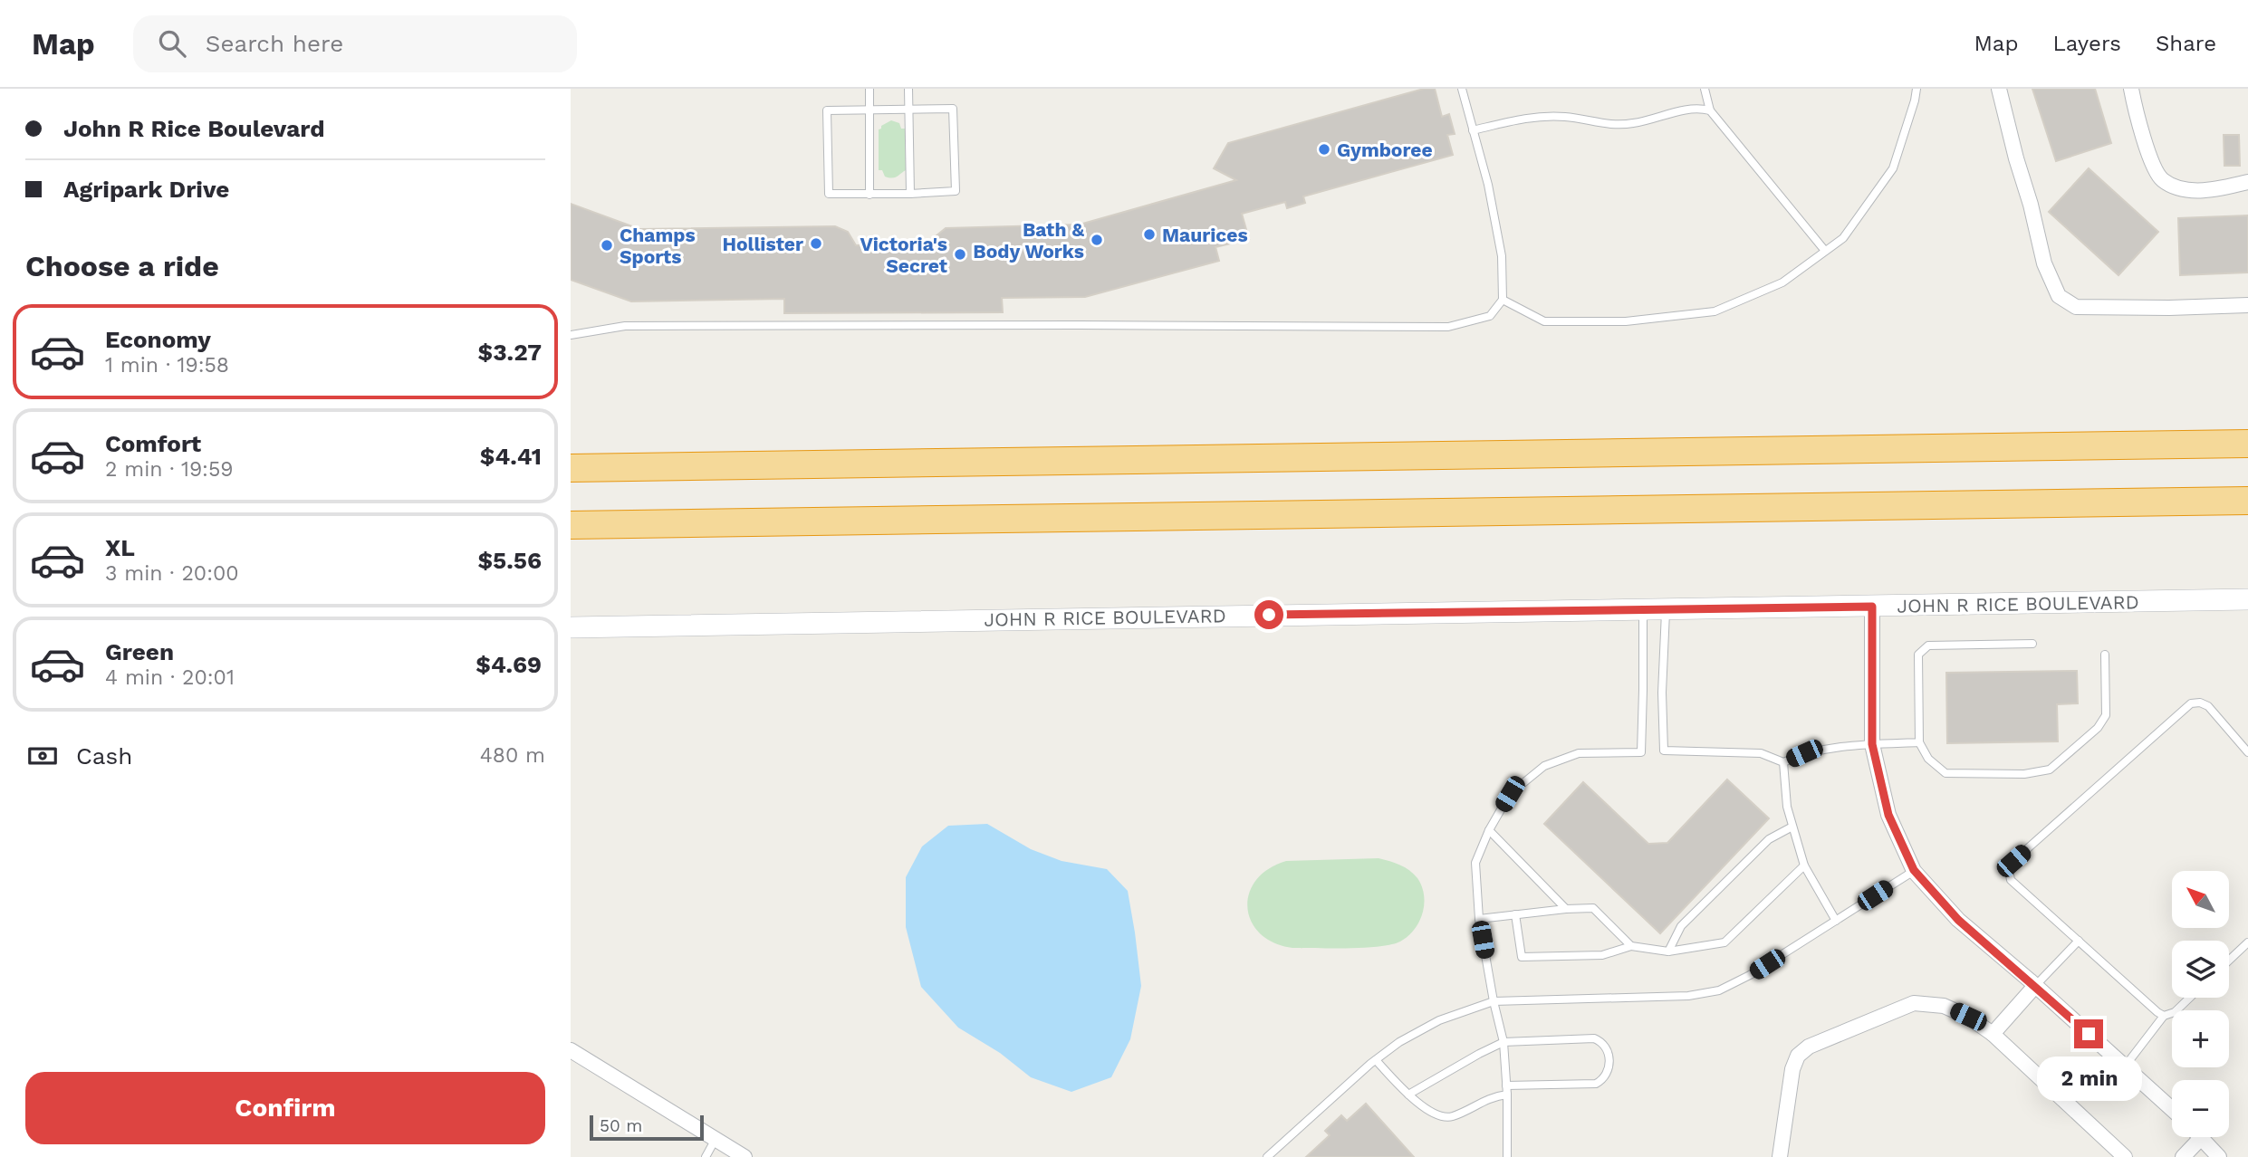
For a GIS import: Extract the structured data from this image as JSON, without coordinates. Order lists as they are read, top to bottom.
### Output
{
  "streets": {
    "street": ["JOHN R RICE BOULEVARD"]
  },
  "places": [
    "Gymboree",
    "Maurices",
    "Bath & Body Works",
    "Hollister",
    "Champs Sports",
    "Victoria's Secret"
  ],
  "scale_bar": "50 m",
  "north": "top left",
  "page": {
    "header": "Map",
    "search": "Search here",
    "nav": ["Map", "Layers", "Share"],
    "banner": ["John R Rice Boulevard", "Agripark Drive"],
    "heading": "Choose a ride",
    "list": [
      {
        "name": "Economy",
        "note": "1 min · 19:58",
        "value": "$3.27"
      },
      {
        "name": "Comfort",
        "note": "2 min · 19:59",
        "value": "$4.41"
      },
      {
        "name": "XL",
        "note": "3 min · 20:00",
        "value": "$5.56"
      },
      {
        "name": "Green",
        "note": "4 min · 20:01",
        "value": "$4.69"
      }
    ],
    "pay": ["Cash", "480 m"],
    "map_buttons": ["+", "−"],
    "bubble": "2 min",
    "buttons": "Confirm",
    "scale": "50 m"
  }
}
